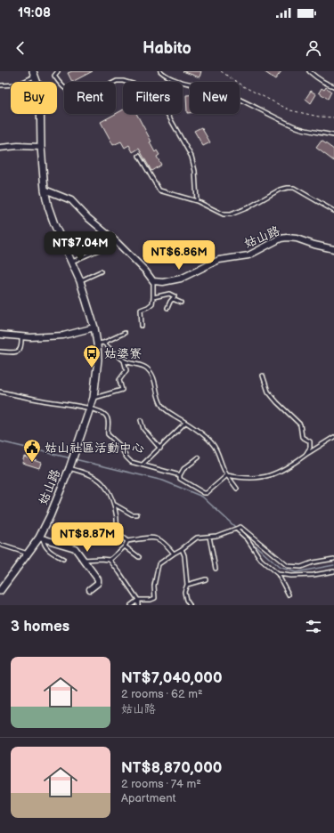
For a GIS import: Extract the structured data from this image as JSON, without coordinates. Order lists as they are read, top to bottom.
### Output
{
  "streets": {
    "street": ["姑山路"]
  },
  "places": {
    "bus stop": ["姑婆寮"],
    "public building": ["姑山社區活動中心"]
  },
  "page": {
    "status": "19:08",
    "header": "Habito",
    "chip": [
      "Buy",
      "Rent",
      "Filters",
      "New"
    ],
    "price": ["NT$7.04M", "NT$6.86M", "NT$8.87M"],
    "heading": "3 homes",
    "list": [
      {
        "name": "NT$7,040,000",
        "note": "2 rooms · 62 m² · 姑山路"
      },
      {
        "name": "NT$8,870,000",
        "note": "2 rooms · 74 m² · Apartment"
      }
    ]
  }
}
